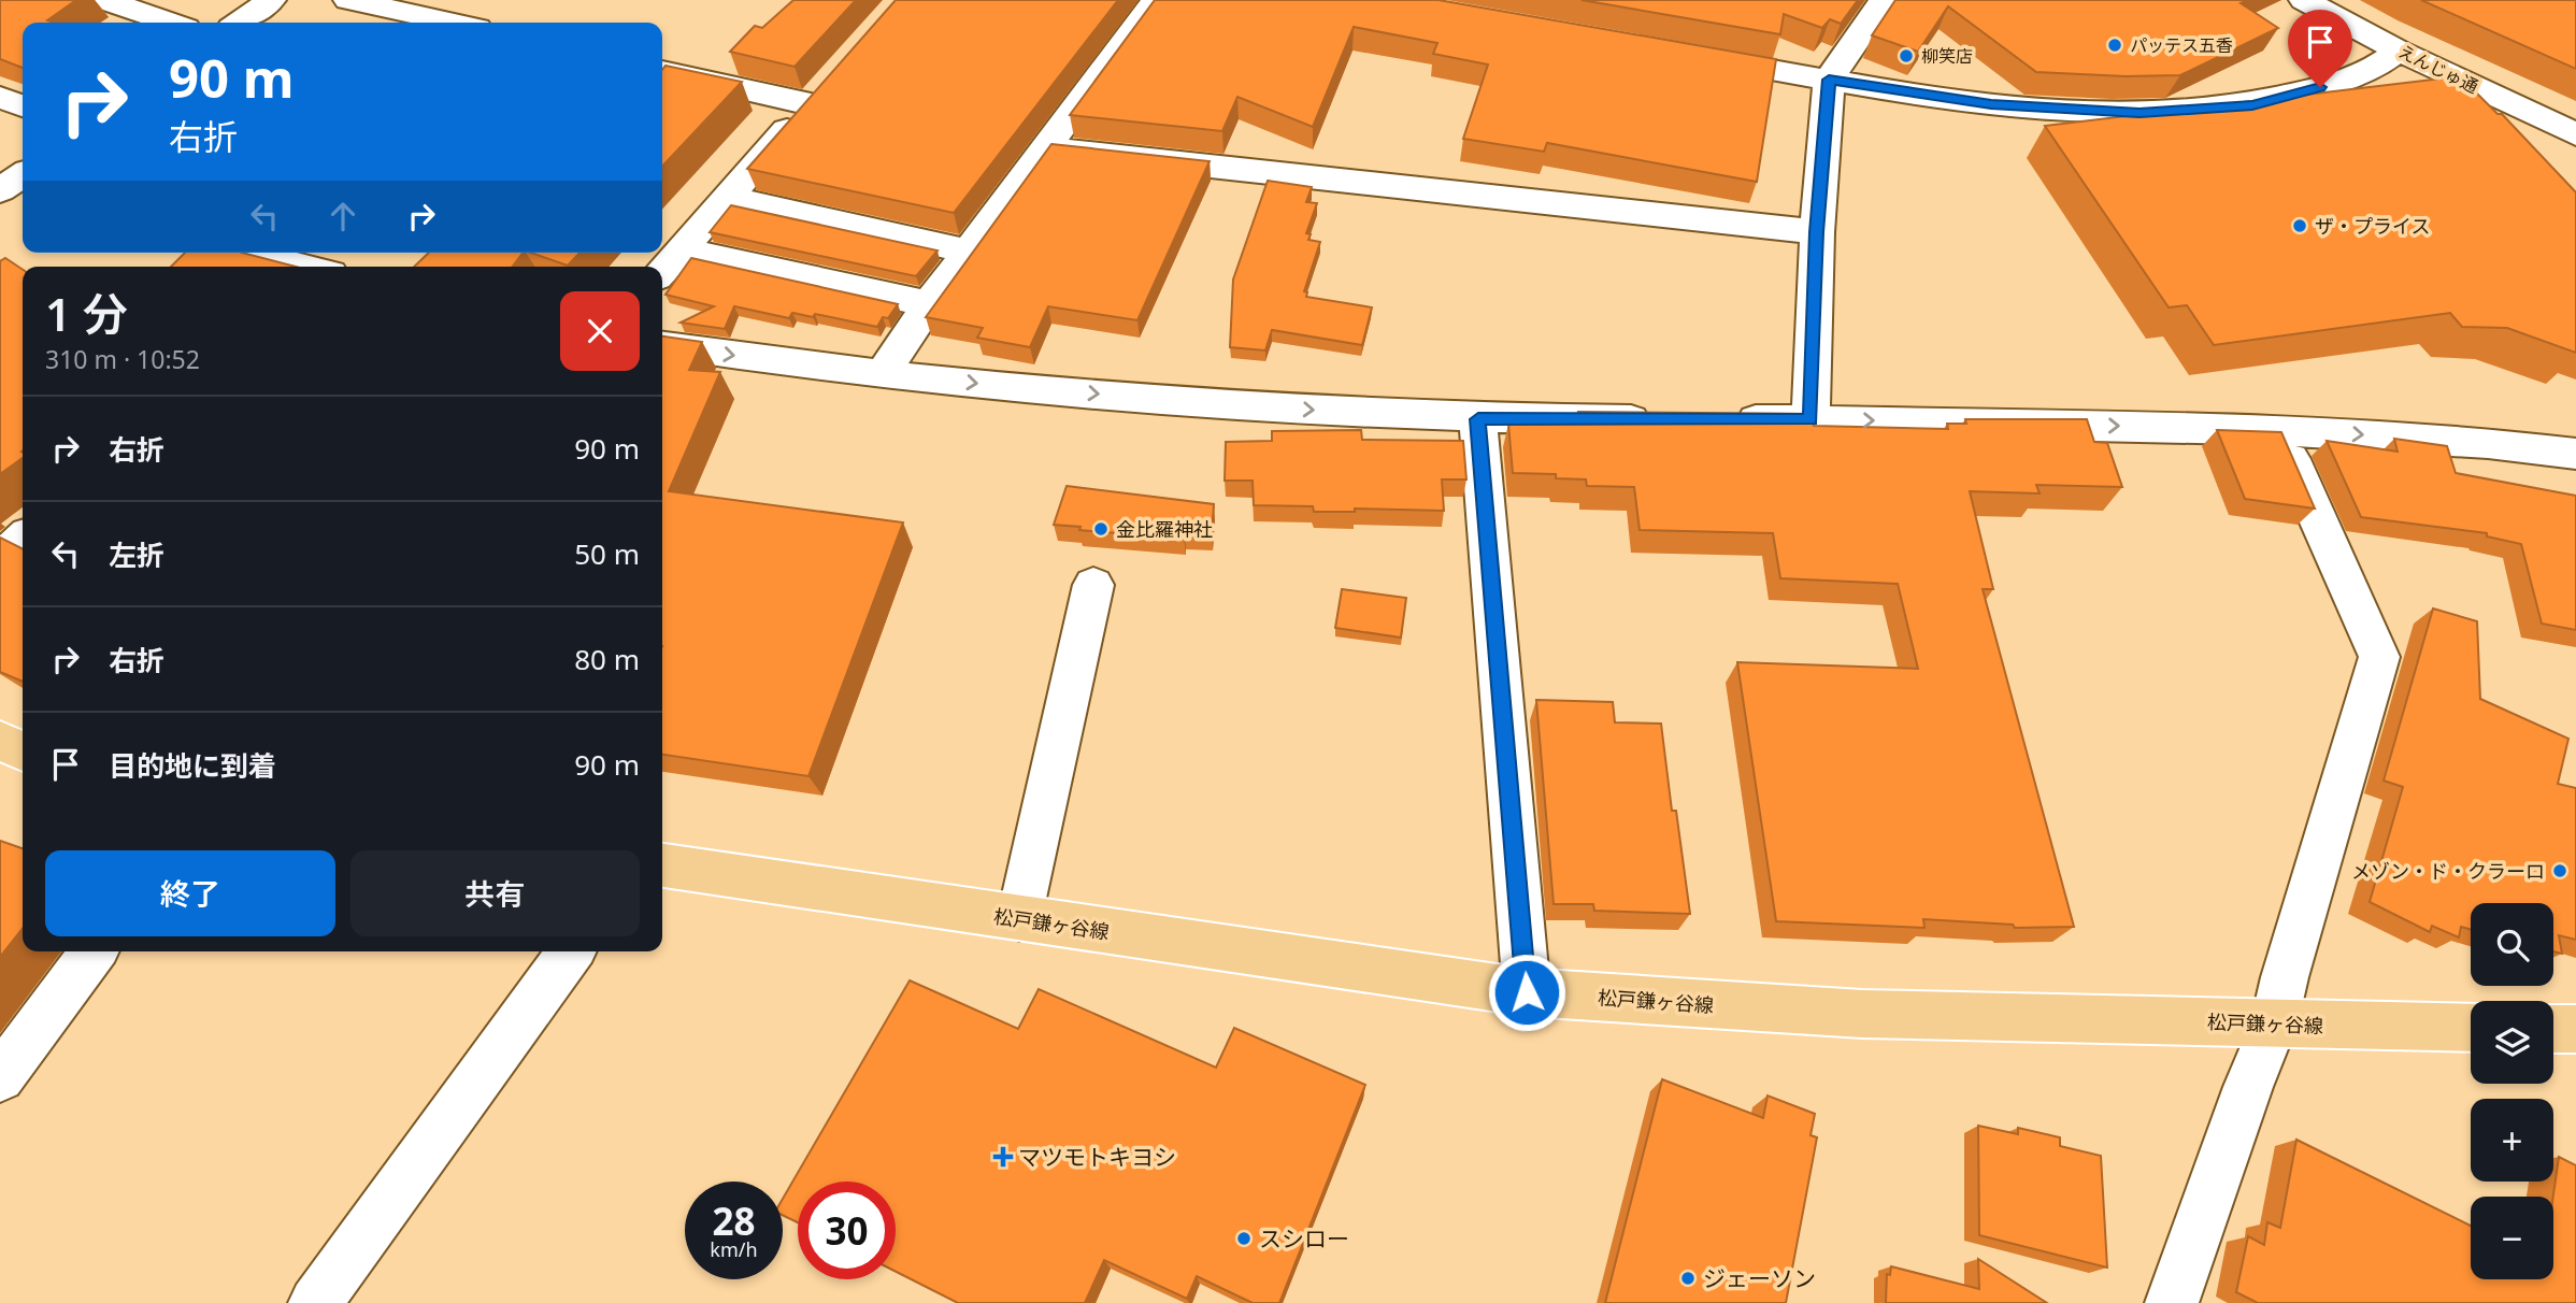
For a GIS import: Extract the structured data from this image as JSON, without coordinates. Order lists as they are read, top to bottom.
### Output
{
  "streets": {
    "main road": ["松戸鎌ヶ谷線"],
    "street": ["えんじゅ通"]
  },
  "places": {
    "other": [
      "パッテス五香",
      "柳笑店",
      "ザ・プライス",
      "金比羅神社",
      "メゾン・ド・クラーロ",
      "スシロー",
      "ジェーソン"
    ],
    "health": ["マツモトキヨシ"]
  },
  "page": {
    "turn": ["90 m", "右折"],
    "heading": ["1 分", "310 m · 10:52"],
    "list": [
      {
        "name": "右折",
        "value": "90 m"
      },
      {
        "name": "左折",
        "value": "50 m"
      },
      {
        "name": "右折",
        "value": "80 m"
      },
      {
        "name": "目的地に到着",
        "value": "90 m"
      }
    ],
    "buttons": ["終了", "共有"],
    "map_buttons": ["+", "−"],
    "speed": "28 km/h",
    "limit": "30"
  }
}
